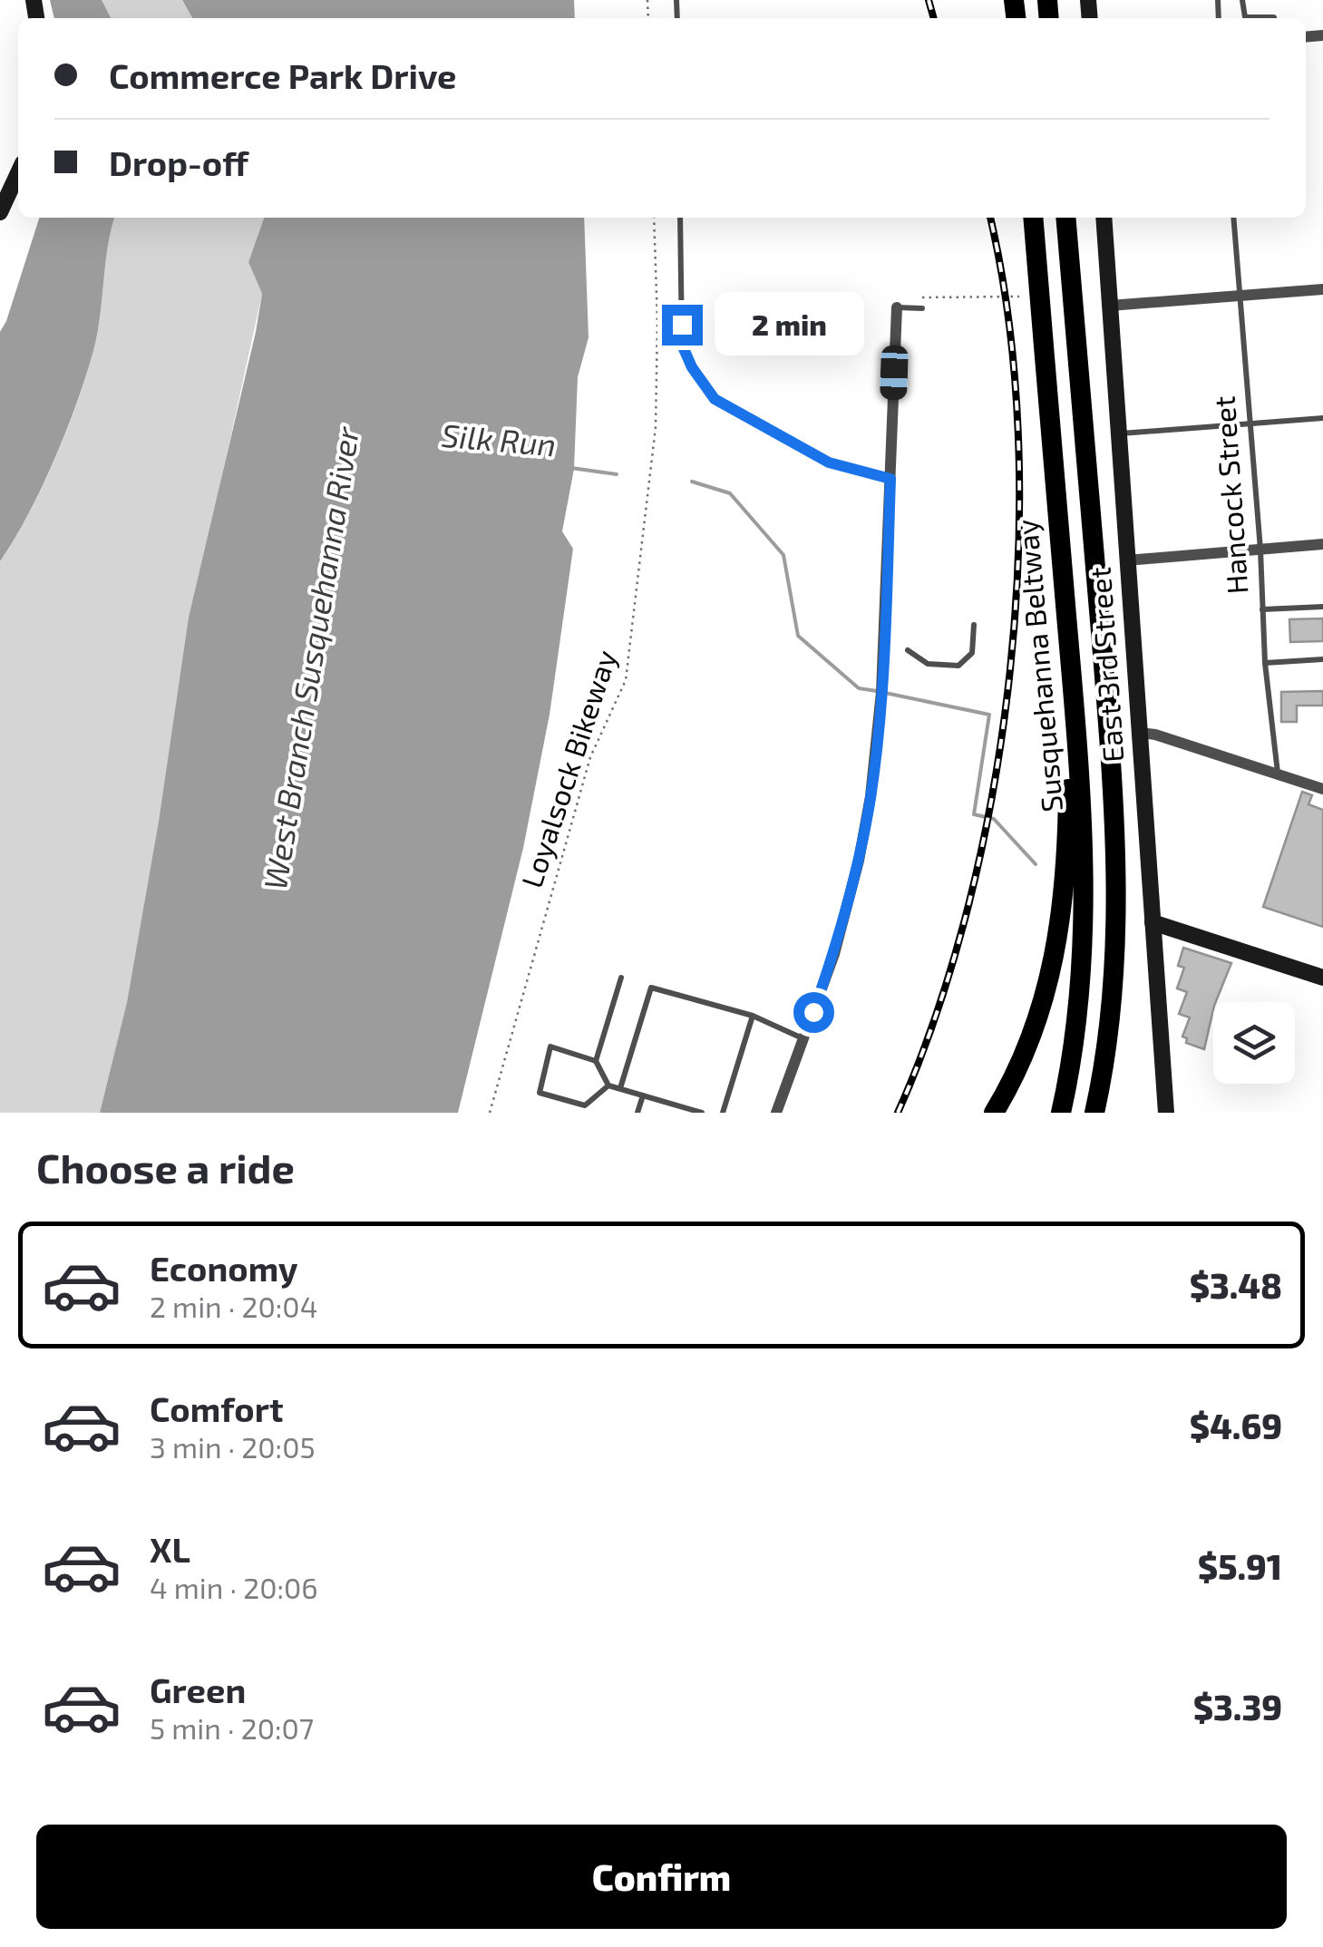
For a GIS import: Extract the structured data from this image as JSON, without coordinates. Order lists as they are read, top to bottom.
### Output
{
  "streets": {
    "highway": ["Susquehanna Beltway"],
    "main road": ["East 3rd Street"],
    "lane": ["Hancock Street"],
    "path": ["Loyalsock Bikeway"]
  },
  "water": ["Silk Run", "West Branch Susquehanna River"],
  "page": {
    "banner": ["Commerce Park Drive", "Drop-off"],
    "bubble": "2 min",
    "heading": "Choose a ride",
    "list": [
      {
        "name": "Economy",
        "note": "2 min · 20:04",
        "value": "$3.48"
      },
      {
        "name": "Comfort",
        "note": "3 min · 20:05",
        "value": "$4.69"
      },
      {
        "name": "XL",
        "note": "4 min · 20:06",
        "value": "$5.91"
      },
      {
        "name": "Green",
        "note": "5 min · 20:07",
        "value": "$3.39"
      }
    ],
    "buttons": "Confirm"
  }
}
